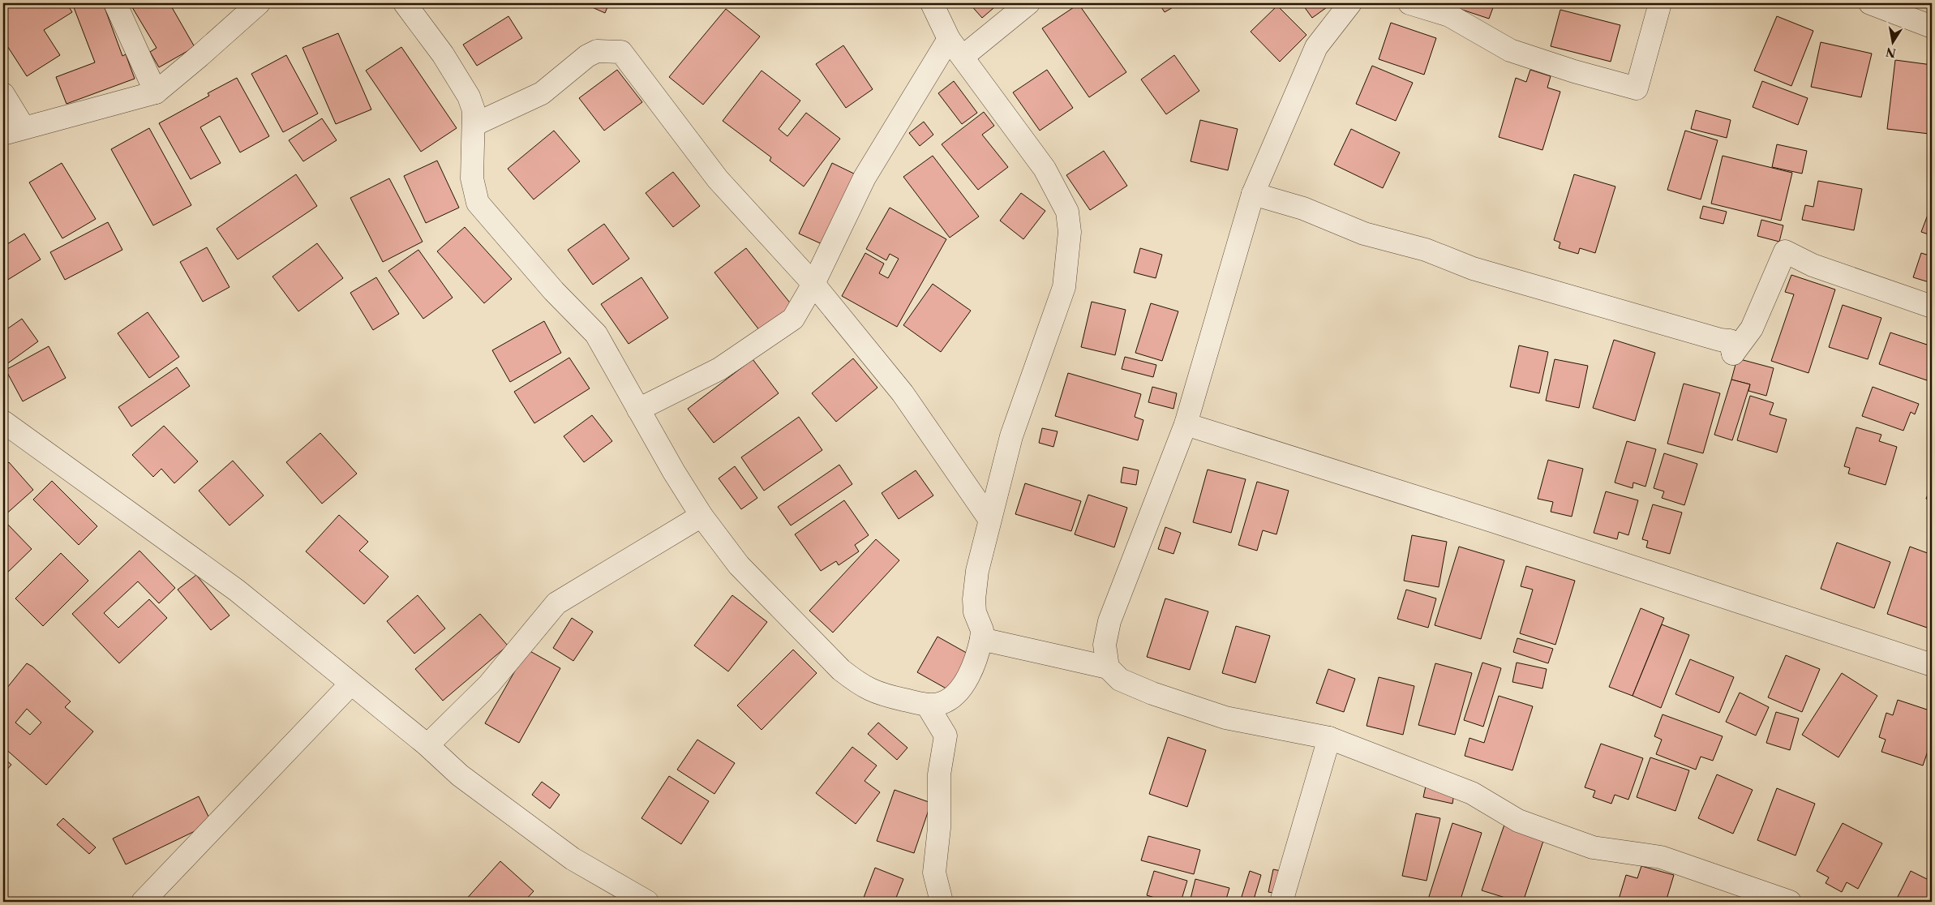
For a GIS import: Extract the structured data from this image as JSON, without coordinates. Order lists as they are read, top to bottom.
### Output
{
  "north": "bottom"
}
